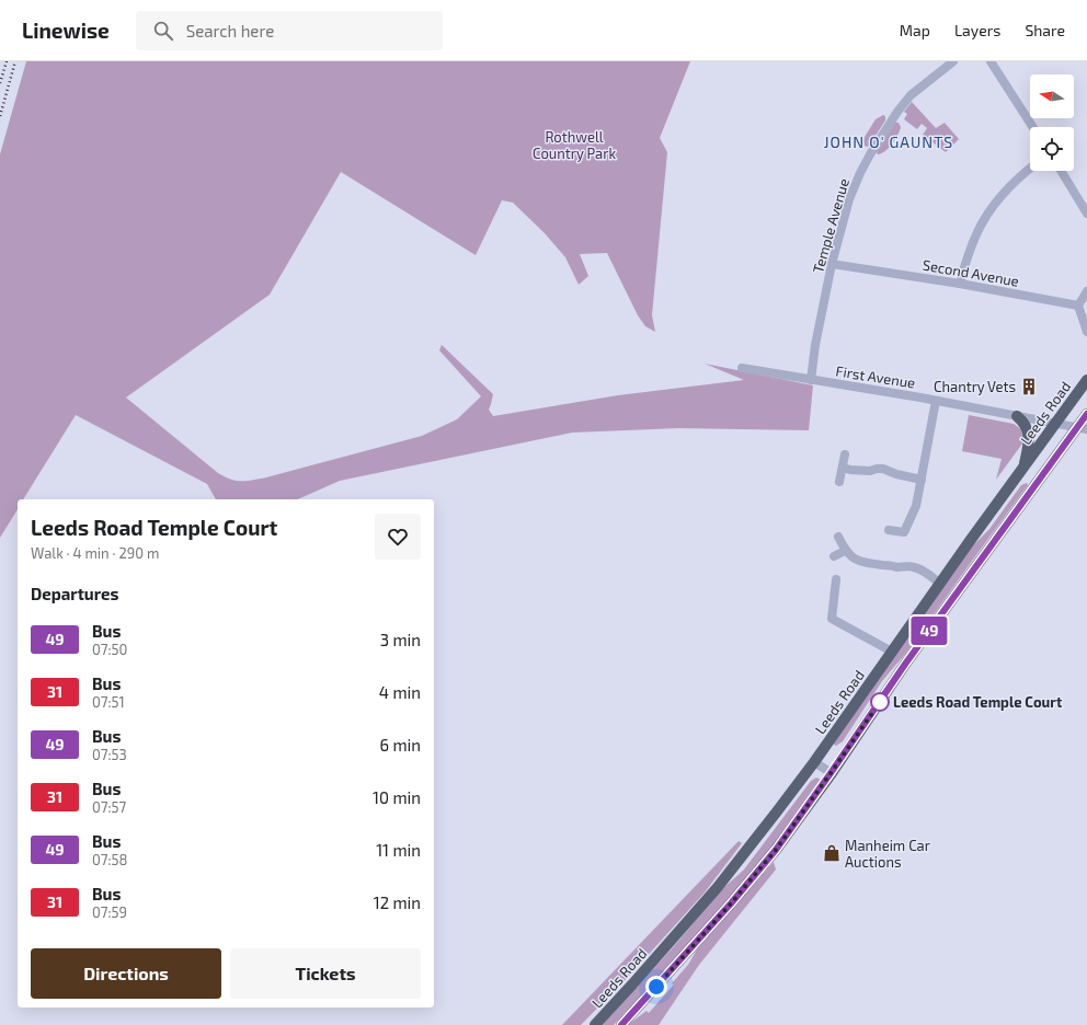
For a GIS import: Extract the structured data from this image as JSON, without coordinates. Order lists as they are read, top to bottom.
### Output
{
  "streets": {
    "main road": ["Leeds Road"],
    "street": ["Temple Avenue", "Second Avenue", "First Avenue"]
  },
  "crossings": [
    ["Temple Avenue", "Second Avenue"],
    ["Temple Avenue", "First Avenue"],
    ["First Avenue", "Leeds Road"]
  ],
  "districts": ["JOHN O' GAUNTS"],
  "parks": ["Rothwell Country Park"],
  "places": {
    "building": ["Chantry Vets"],
    "other": ["Leeds Road Temple Court"],
    "shop": ["Manheim Car Auctions"]
  },
  "lines": ["bus line 49"],
  "north": "left",
  "page": {
    "header": "Linewise",
    "search": "Search here",
    "nav": ["Map", "Layers", "Share"],
    "on_map": "49",
    "heading": [
      ["Leeds Road Temple Court", "Walk · 4 min · 290 m"],
      "Departures"
    ],
    "list": [
      {
        "mark": "49",
        "name": "Bus",
        "note": "07:50",
        "value": "3 min"
      },
      {
        "mark": "31",
        "name": "Bus",
        "note": "07:51",
        "value": "4 min"
      },
      {
        "mark": "49",
        "name": "Bus",
        "note": "07:53",
        "value": "6 min"
      },
      {
        "mark": "31",
        "name": "Bus",
        "note": "07:57",
        "value": "10 min"
      },
      {
        "mark": "49",
        "name": "Bus",
        "note": "07:58",
        "value": "11 min"
      },
      {
        "mark": "31",
        "name": "Bus",
        "note": "07:59",
        "value": "12 min"
      }
    ],
    "buttons": ["Directions", "Tickets"]
  }
}
